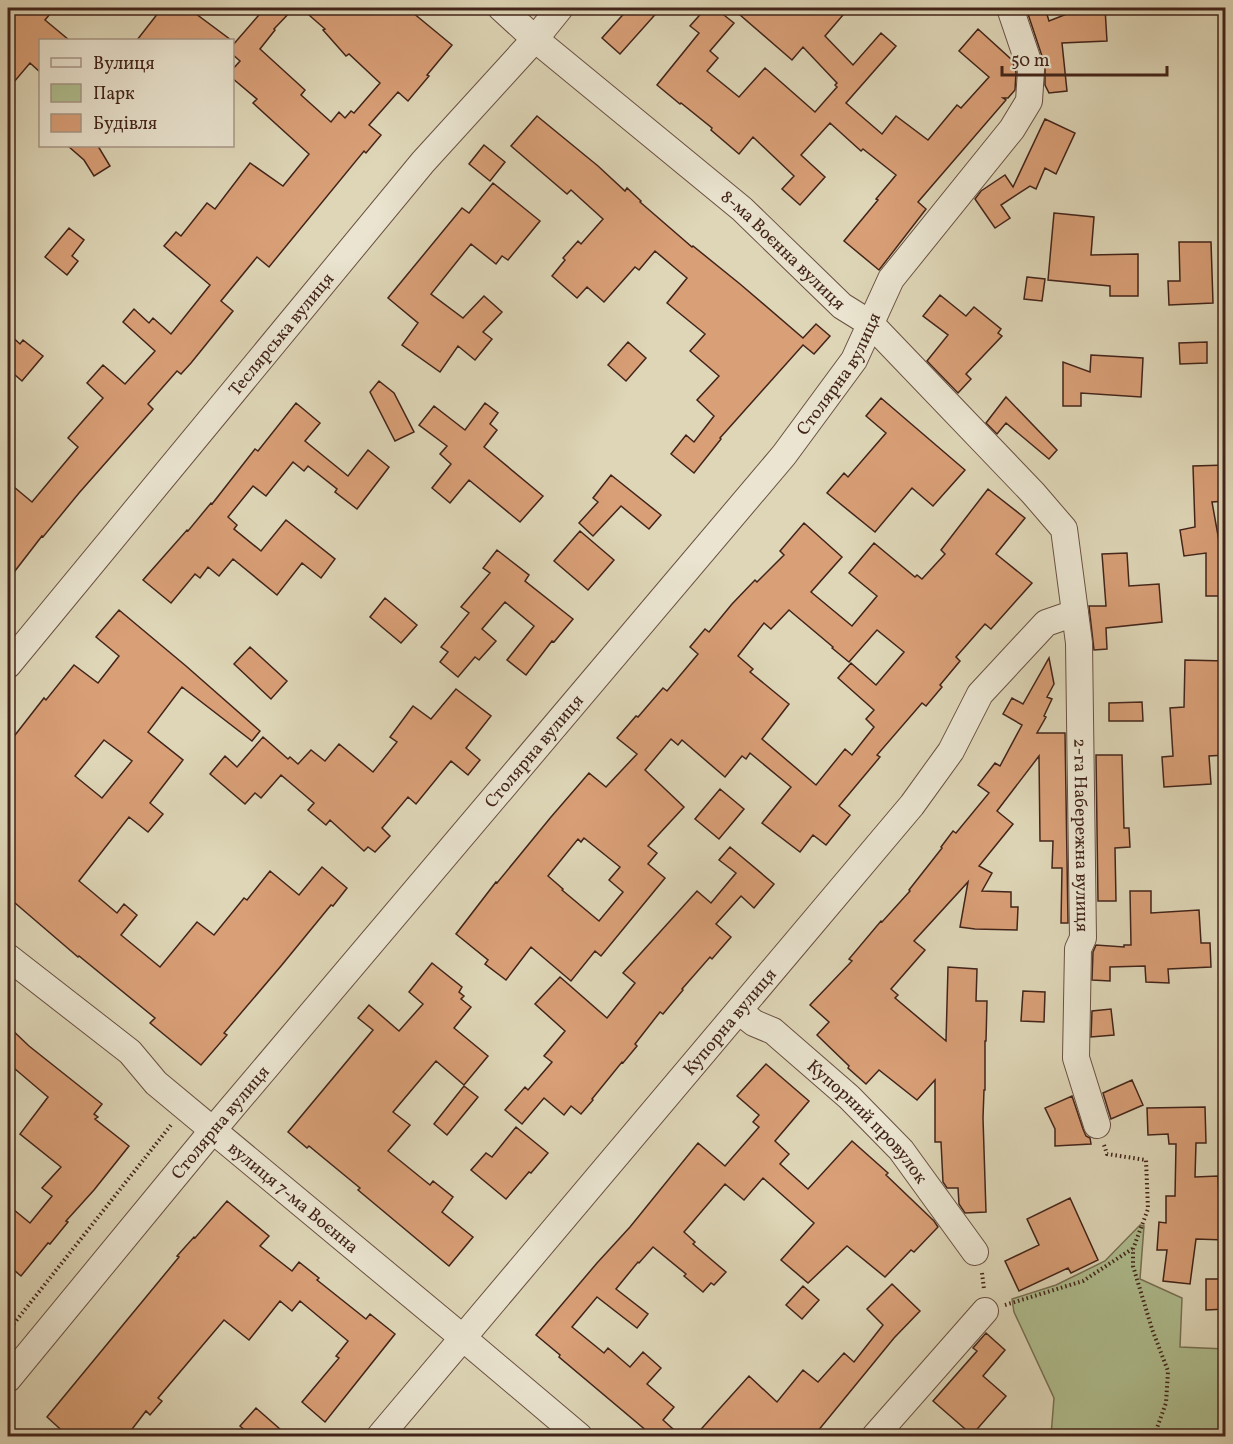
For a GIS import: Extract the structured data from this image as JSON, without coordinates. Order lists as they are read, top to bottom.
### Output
{
  "streets": {
    "street": [
      "8-ма Воєнна вулиця",
      "Теслярська вулиця",
      "Столярна вулиця",
      "2-га Набережна вулиця",
      "Купорна вулиця",
      "Купорний провулок",
      "вулиця 7-ма Воєнна"
    ]
  },
  "crossings": [
    ["8-ма Воєнна вулиця", "Теслярська вулиця"],
    ["8-ма Воєнна вулиця", "Столярна вулиця"],
    ["8-ма Воєнна вулиця", "2-га Набережна вулиця"],
    ["8-ма Воєнна вулиця", "Купорна вулиця"],
    ["Столярна вулиця", "вулиця 7-ма Воєнна"],
    ["2-га Набережна вулиця", "Купорна вулиця"],
    ["Купорна вулиця", "Купорний провулок"],
    ["Купорна вулиця", "вулиця 7-ма Воєнна"]
  ],
  "legend": ["Вулиця", "Парк", "Будівля"],
  "scale_bar": "50 m"
}
